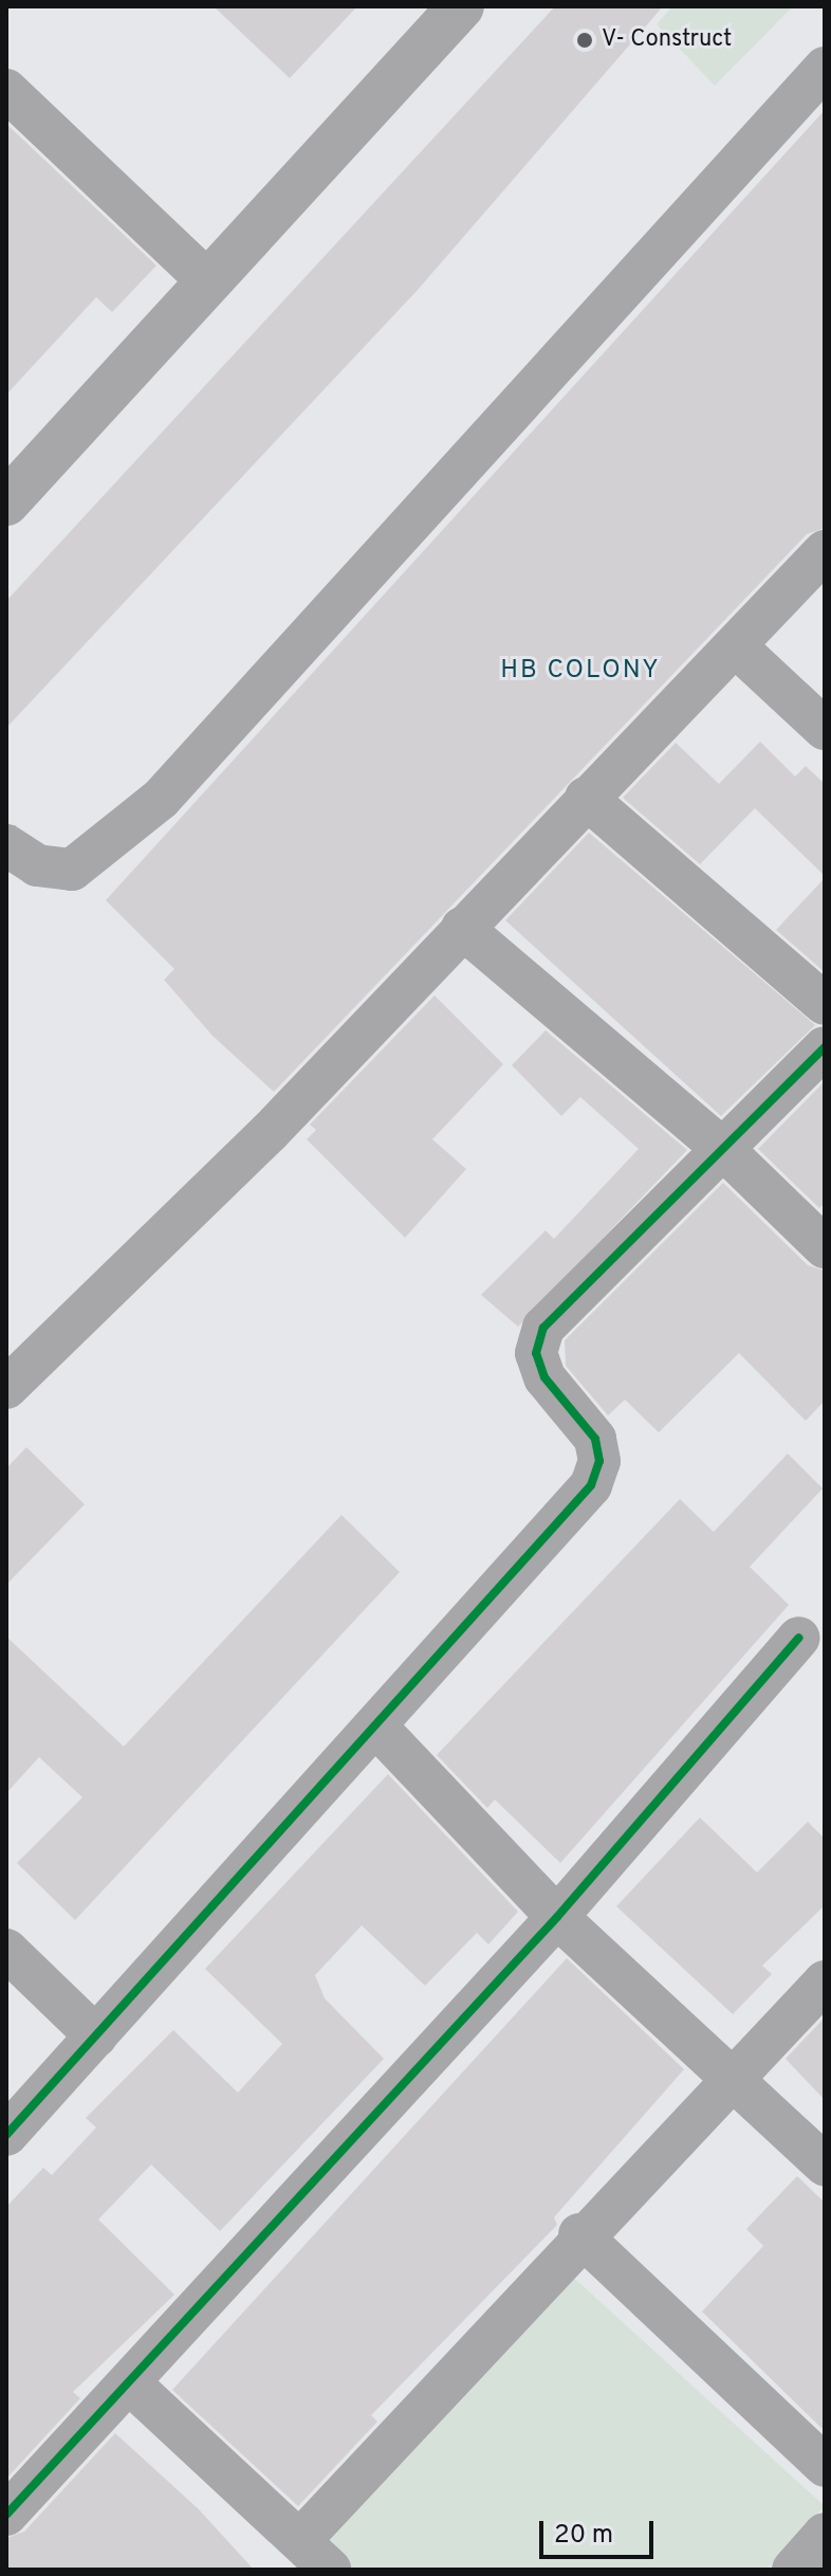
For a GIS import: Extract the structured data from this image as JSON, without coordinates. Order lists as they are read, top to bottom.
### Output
{
  "districts": ["HB COLONY"],
  "places": ["V- Construct"],
  "scale_bar": "20 m"
}
